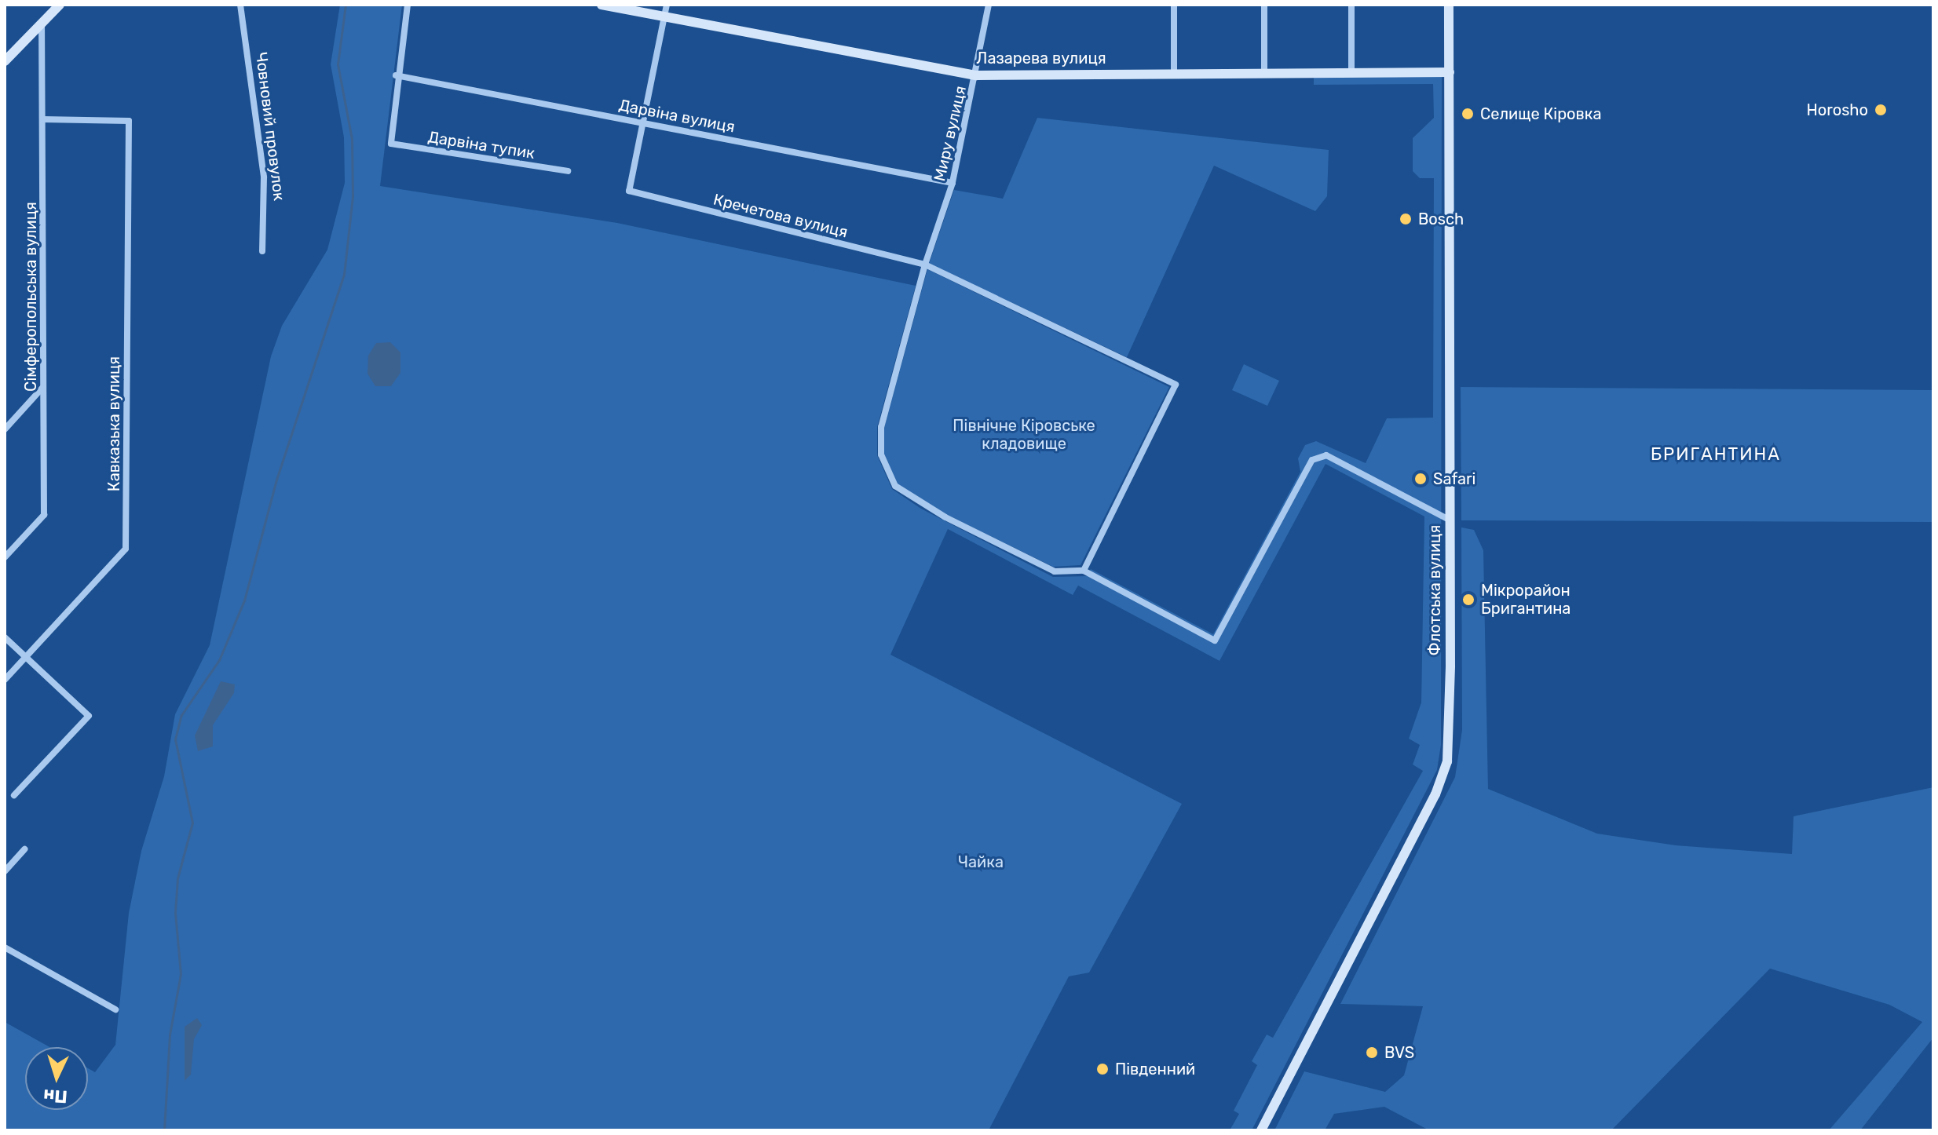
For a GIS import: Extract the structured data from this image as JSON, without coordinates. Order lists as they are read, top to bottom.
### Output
{
  "streets": {
    "street": [
      "Лазарева вулиця",
      "Дарвіна вулиця",
      "Човновий провулок",
      "Миру вулиця",
      "Дарвіна тупик",
      "Кречетова вулиця",
      "Сімферопольська вулиця",
      "Кавказька вулиця",
      "Флотська вулиця"
    ]
  },
  "crossings": [
    ["Лазарева вулиця", "Миру вулиця"],
    ["Лазарева вулиця", "Флотська вулиця"],
    ["Дарвіна вулиця", "Миру вулиця"],
    ["Дарвіна вулиця", "Дарвіна тупик"],
    ["Дарвіна вулиця", "Кречетова вулиця"],
    ["Миру вулиця", "Кречетова вулиця"],
    ["Сімферопольська вулиця", "Кавказька вулиця"]
  ],
  "districts": ["БРИГАНТИНА"],
  "parks": ["Північне Кіровське кладовище", "Чайка"],
  "places": [
    "Horosho",
    "Селище Кіровка",
    "Bosch",
    "Safari",
    "Мікрорайон Бригантина",
    "BVS",
    "Південний"
  ],
  "north": "bottom"
}
